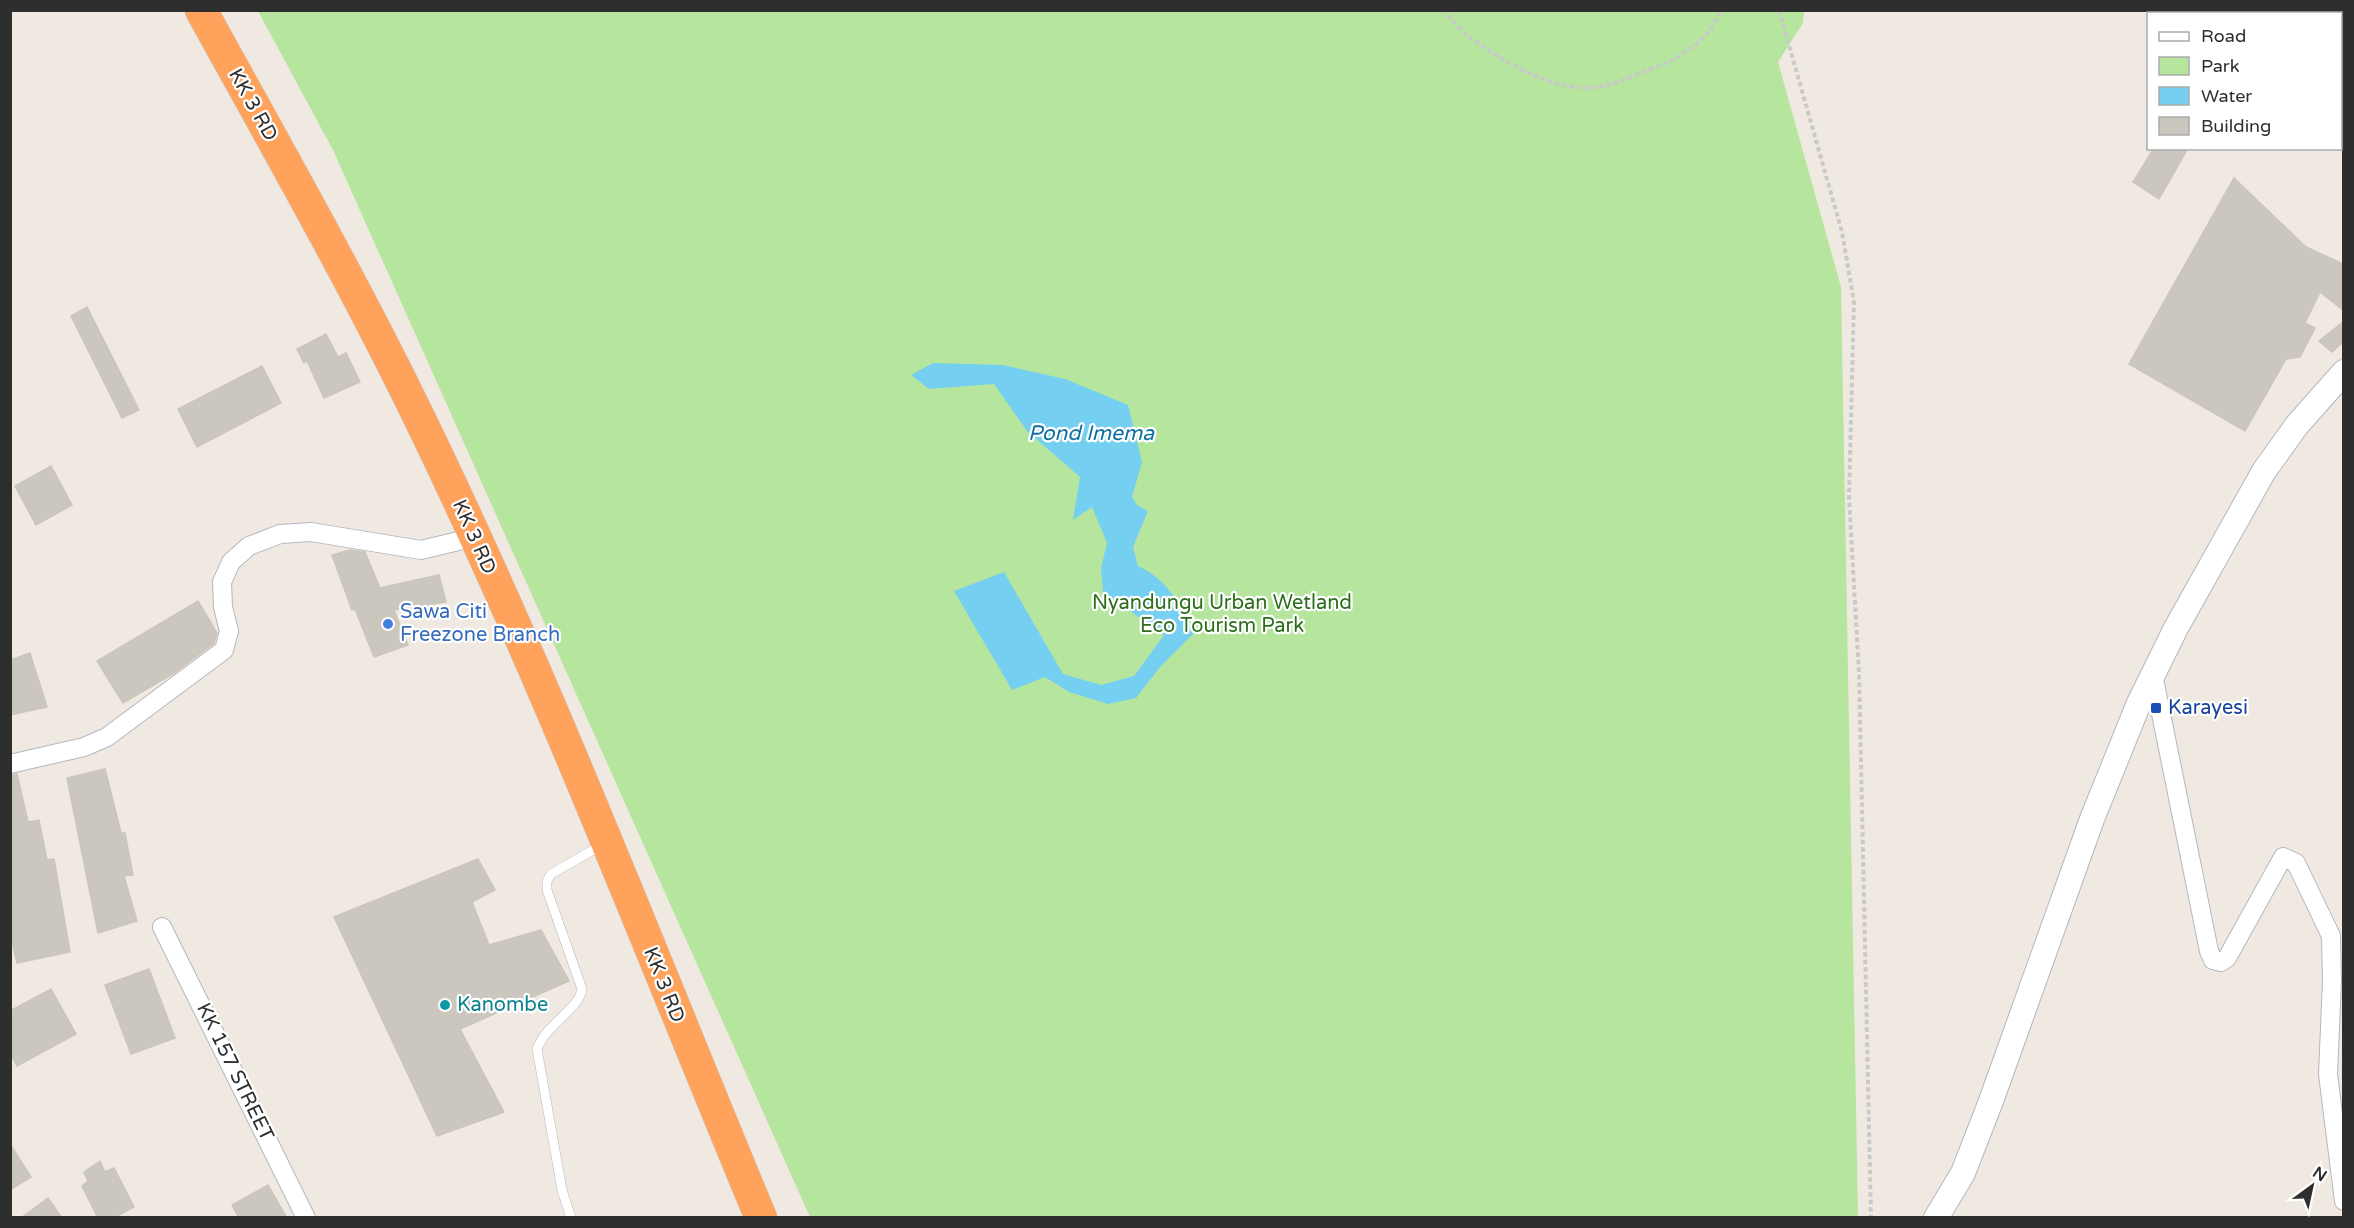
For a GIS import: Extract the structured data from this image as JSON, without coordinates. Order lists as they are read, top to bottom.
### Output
{
  "streets": {
    "highway": ["KK 3 RD"],
    "street": ["KK 157 STREET"]
  },
  "water": ["Pond Imema"],
  "parks": ["Nyandungu Urban Wetland Eco Tourism Park"],
  "places": {
    "other": ["Sawa Citi Freezone Branch", "Kanombe"],
    "transit": ["Karayesi"]
  },
  "legend": [
    "Road",
    "Park",
    "Water",
    "Building"
  ],
  "north": "top right"
}
